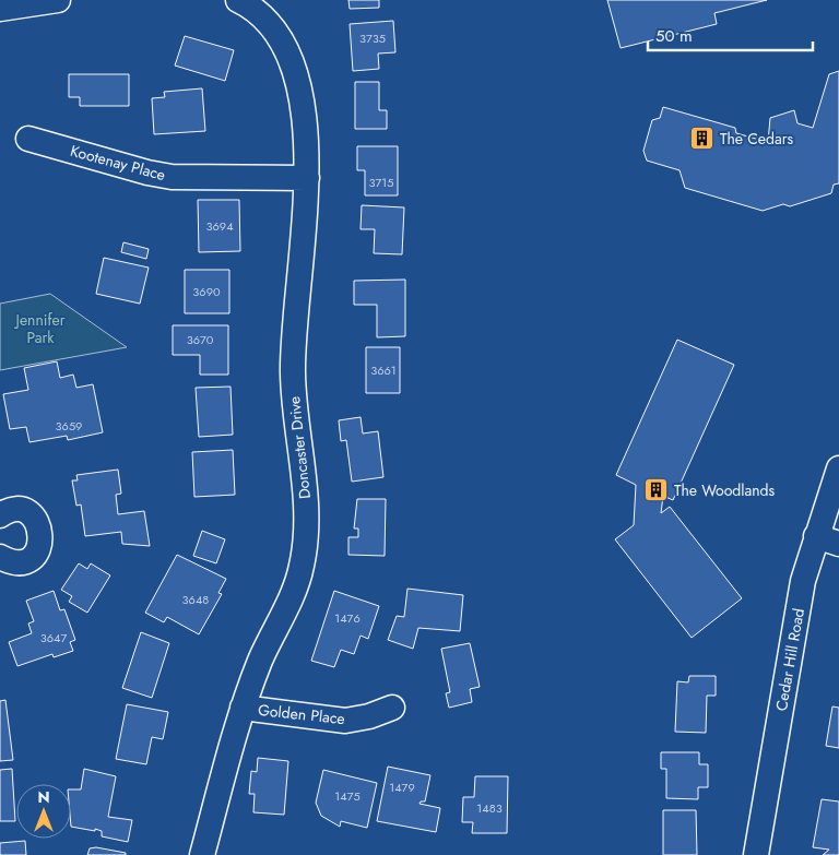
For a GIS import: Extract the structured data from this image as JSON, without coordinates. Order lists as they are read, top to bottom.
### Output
{
  "streets": {
    "street": [
      "Kootenay Place",
      "Doncaster Drive",
      "Cedar Hill Road",
      "Golden Place"
    ]
  },
  "crossings": [
    ["Kootenay Place", "Doncaster Drive"],
    ["Doncaster Drive", "Golden Place"]
  ],
  "parks": ["Jennifer Park"],
  "places": {
    "building": ["The Cedars", "The Woodlands"]
  },
  "house_numbers": [
    "3735",
    "3715",
    "3694",
    "3690",
    "3670",
    "3661",
    "3659",
    "3648",
    "1476",
    "3647",
    "1479",
    "1475",
    "1483"
  ],
  "scale_bar": "50 m",
  "north": "top"
}
